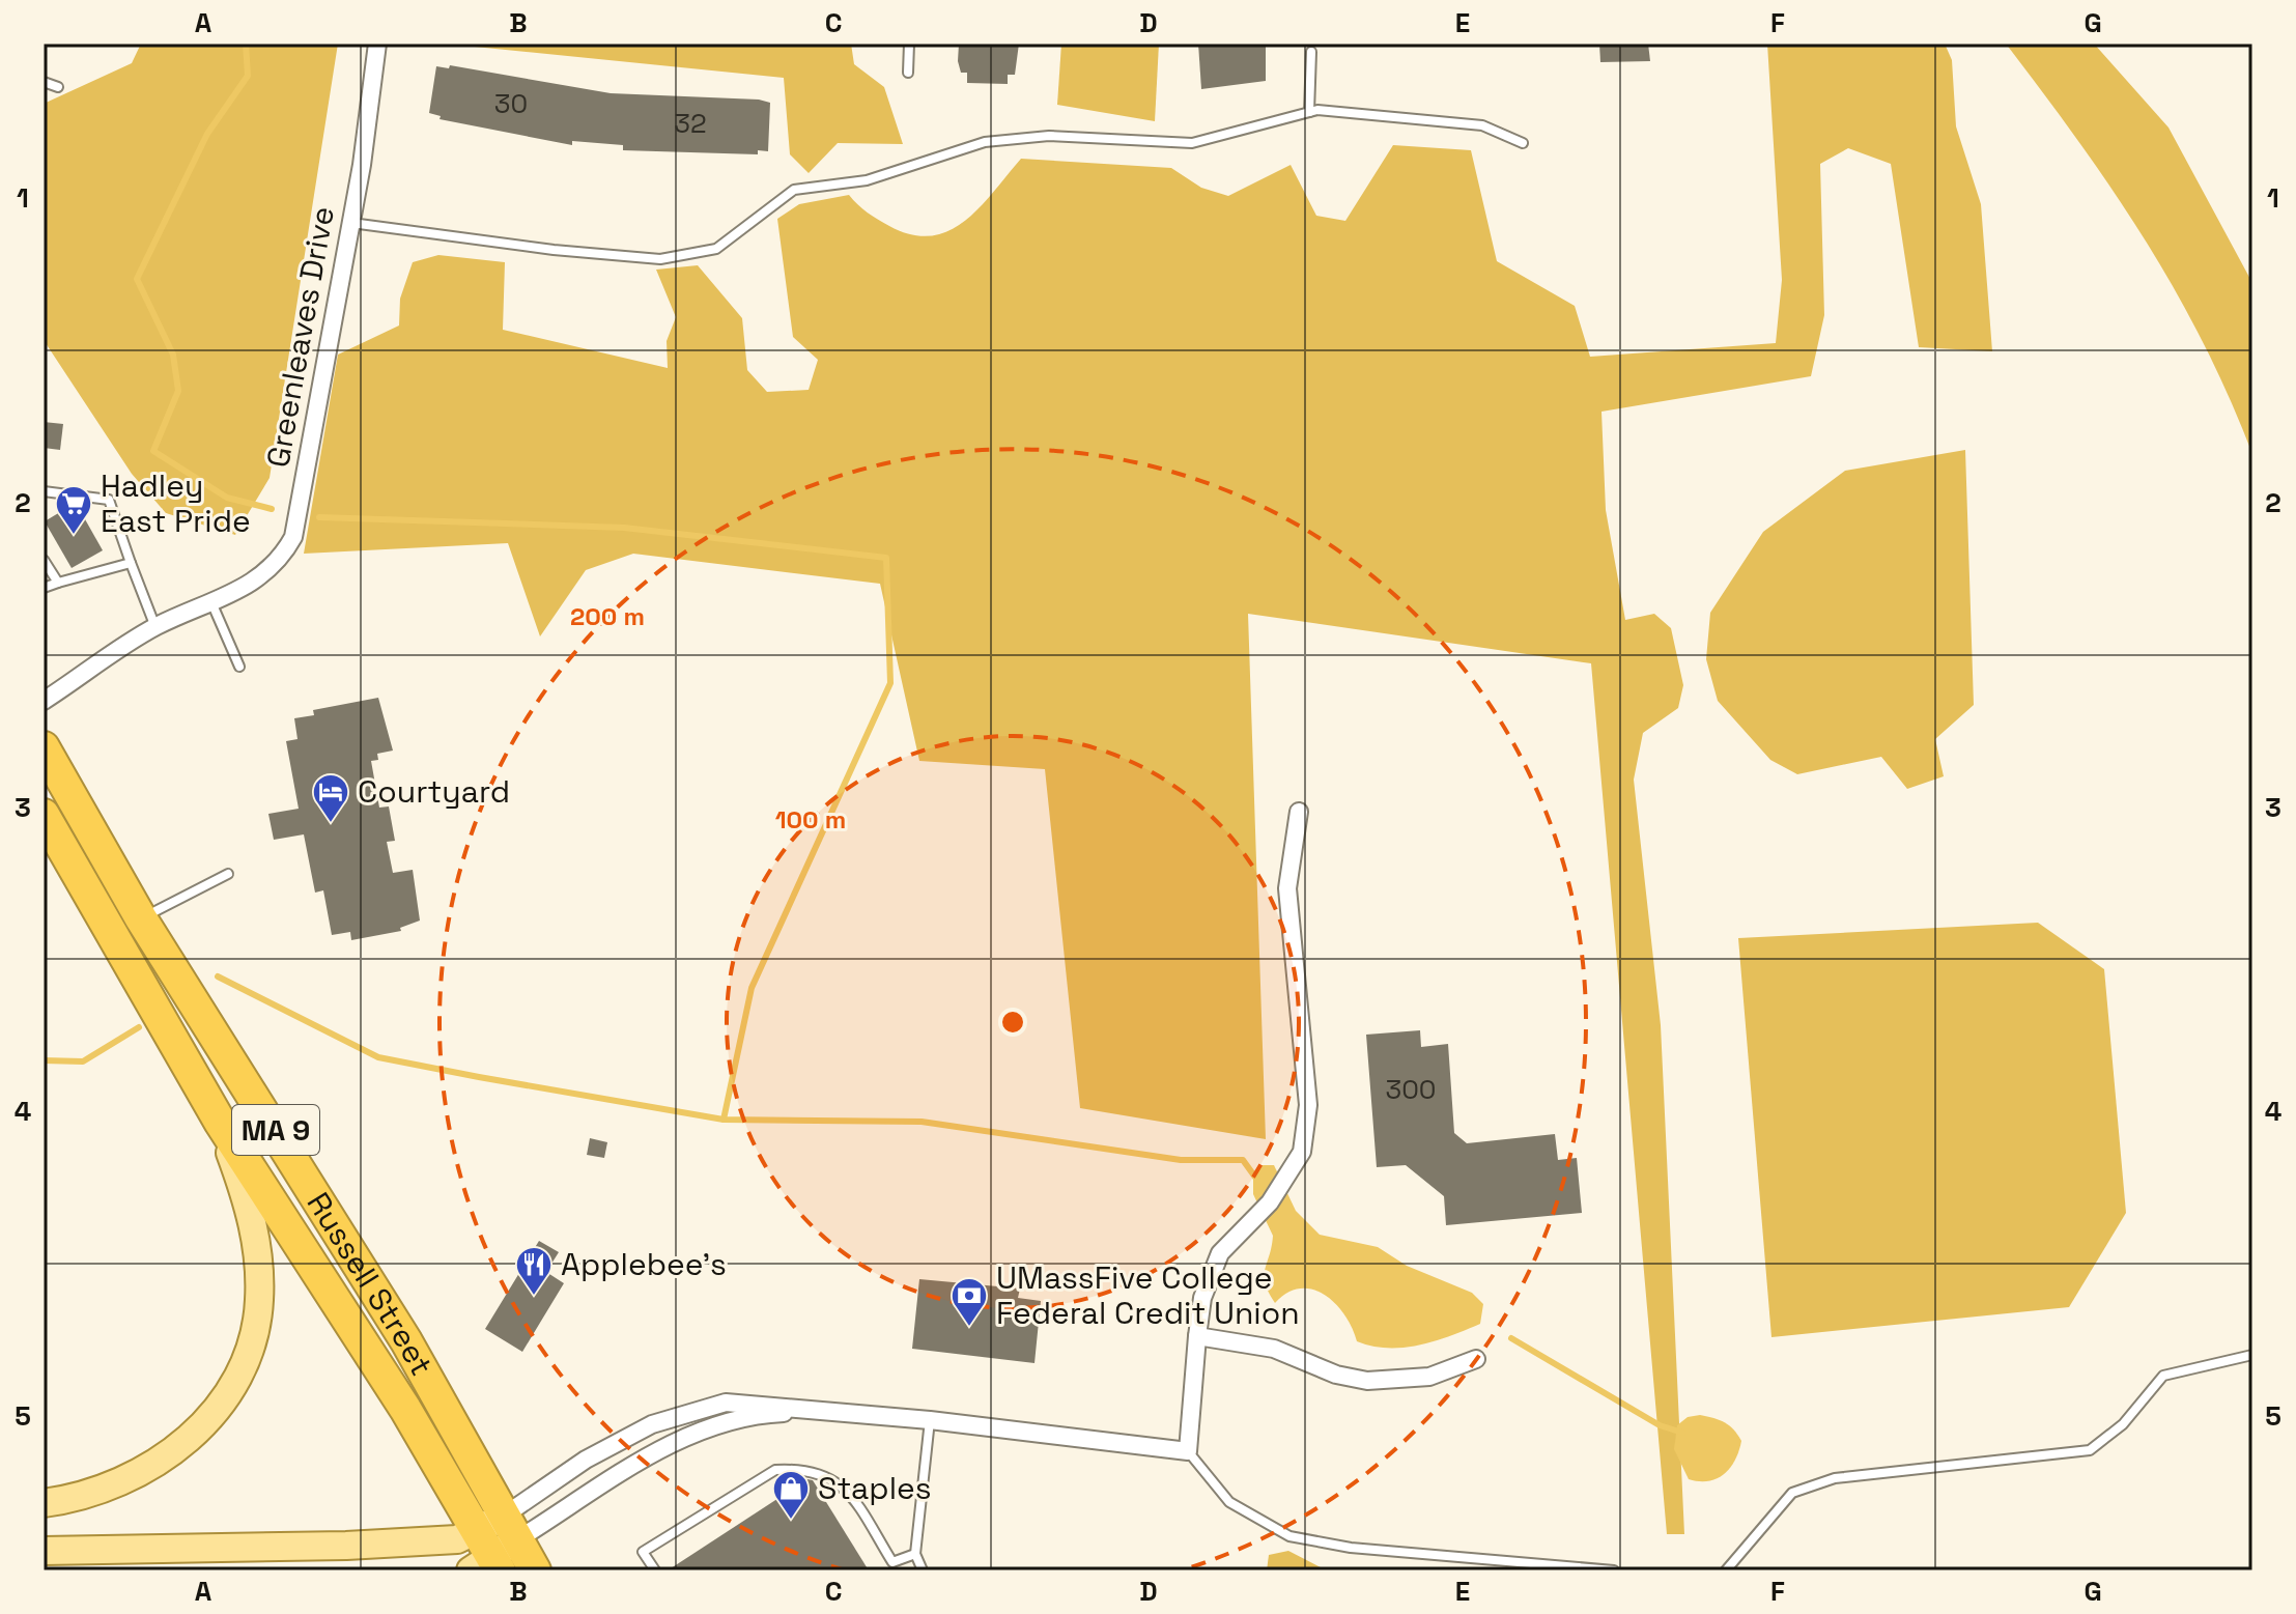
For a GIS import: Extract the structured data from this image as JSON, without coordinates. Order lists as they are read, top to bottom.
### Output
{
  "streets": {
    "highway": ["MA 9", "Russell Street"],
    "street": ["Greenleaves Drive"]
  },
  "places": {
    "supermarket": ["Hadley East Pride"],
    "hotel": ["Courtyard"],
    "restaurant": ["Applebee's"],
    "bank": ["UMassFive College Federal Credit Union"],
    "shop": ["Staples"]
  },
  "house_numbers": ["30", "32", "300"],
  "grid": {
    "columns": [
      "A",
      "B",
      "C",
      "D",
      "E",
      "F",
      "G"
    ],
    "rows": [
      "1",
      "2",
      "3",
      "4",
      "5"
    ]
  },
  "rings": ["200 m", "100 m"]
}
